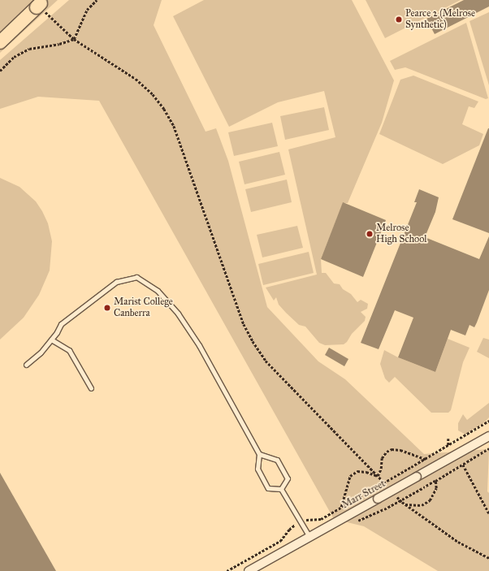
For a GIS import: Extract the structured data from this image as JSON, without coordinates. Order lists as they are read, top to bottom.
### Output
{
  "streets": {
    "street": ["Marr Street"]
  },
  "places": ["Pearce 2 (Melrose Synthetic)", "Melrose High School", "Marist College Canberra"]
}
